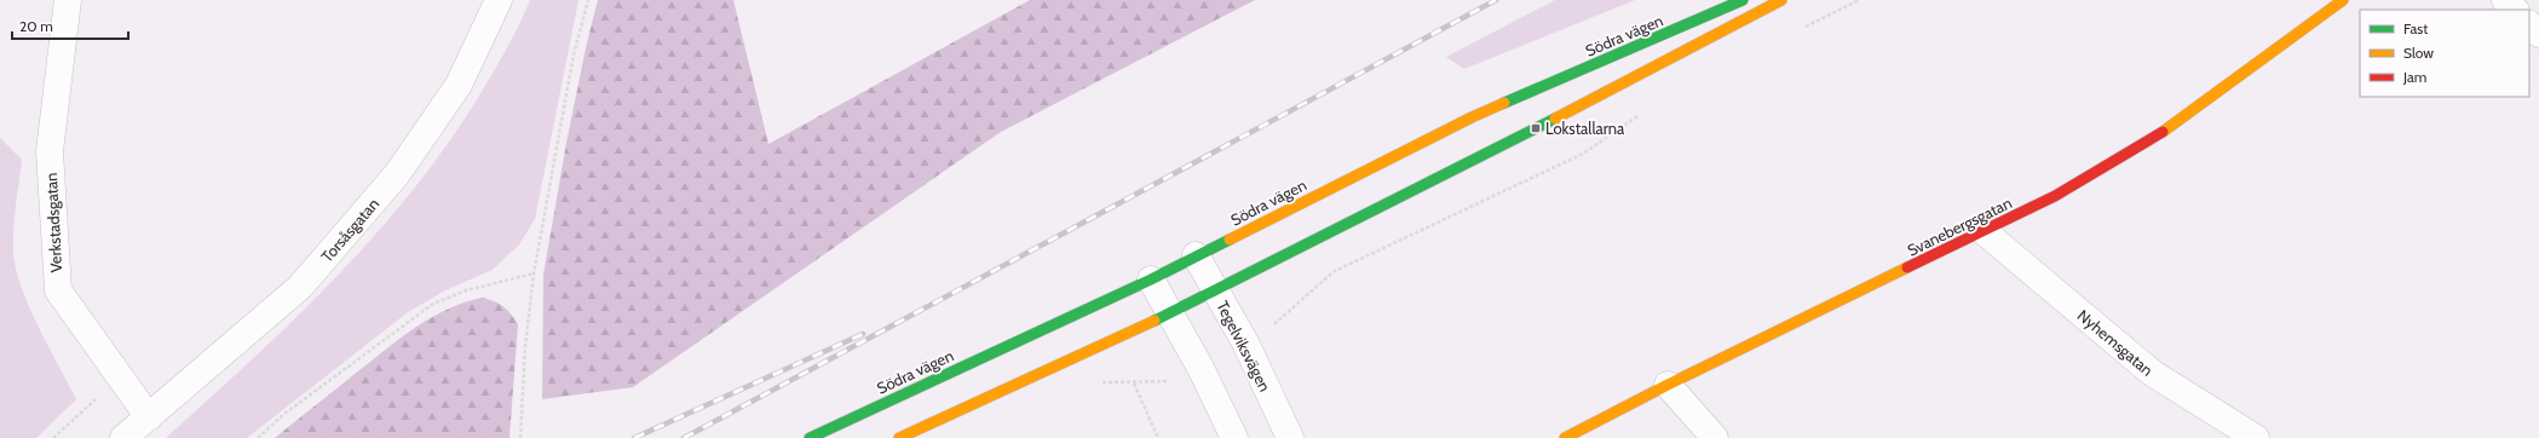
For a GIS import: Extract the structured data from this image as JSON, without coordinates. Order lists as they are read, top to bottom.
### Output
{
  "streets": {
    "main road": ["Södra vägen", "Svanebergsgatan"],
    "street": [
      "Verkstadsgatan",
      "Torsåsgatan",
      "Nyhemsgatan",
      "Tegelviksvägen"
    ]
  },
  "crossings": [
    ["Södra vägen", "Tegelviksvägen"],
    ["Verkstadsgatan", "Torsåsgatan"],
    ["Svanebergsgatan", "Nyhemsgatan"]
  ],
  "places": {
    "transit": ["Lokstallarna"]
  },
  "legend": ["Fast", "Slow", "Jam"],
  "scale_bar": "20 m"
}
